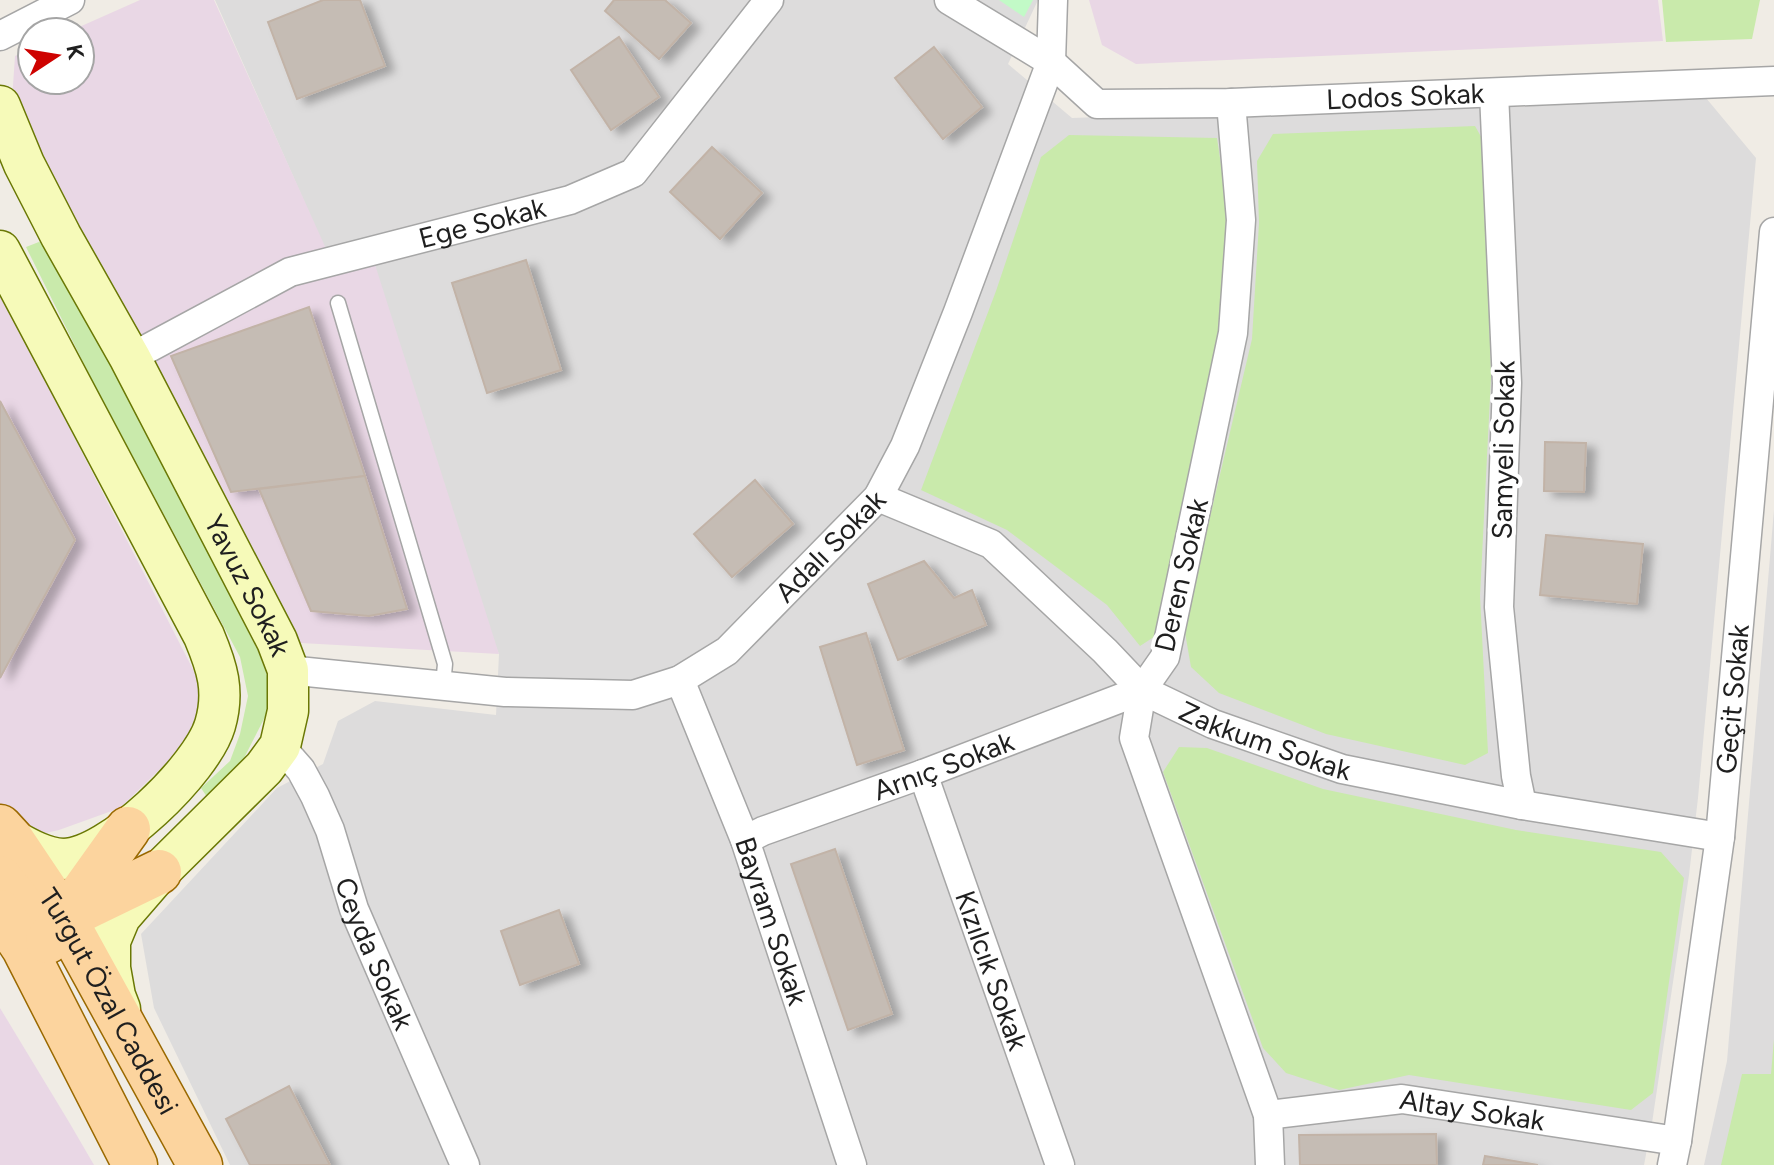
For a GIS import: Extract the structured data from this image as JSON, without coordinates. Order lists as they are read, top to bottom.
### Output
{
  "streets": {
    "main road": ["Yavuz Sokak", "Turgut Özal Caddesi"],
    "street": [
      "Lodos Sokak",
      "Ege Sokak",
      "Samyeli Sokak",
      "Adalı Sokak",
      "Deren Sokak",
      "Geçit Sokak",
      "Zakkum Sokak",
      "Arnıç Sokak",
      "Bayram Sokak",
      "Ceyda Sokak",
      "Kızılcık Sokak",
      "Altay Sokak"
    ]
  },
  "crossings": [
    ["Lodos Sokak", "Samyeli Sokak"],
    ["Lodos Sokak", "Adalı Sokak"],
    ["Lodos Sokak", "Deren Sokak"],
    ["Ege Sokak", "Yavuz Sokak"],
    ["Samyeli Sokak", "Zakkum Sokak"],
    ["Adalı Sokak", "Yavuz Sokak"],
    ["Adalı Sokak", "Zakkum Sokak"],
    ["Adalı Sokak", "Bayram Sokak"],
    ["Deren Sokak", "Zakkum Sokak"],
    ["Deren Sokak", "Arnıç Sokak"],
    ["Deren Sokak", "Altay Sokak"],
    ["Yavuz Sokak", "Ceyda Sokak"],
    ["Yavuz Sokak", "Turgut Özal Caddesi"],
    ["Geçit Sokak", "Zakkum Sokak"],
    ["Geçit Sokak", "Altay Sokak"],
    ["Zakkum Sokak", "Arnıç Sokak"],
    ["Arnıç Sokak", "Bayram Sokak"],
    ["Arnıç Sokak", "Kızılcık Sokak"]
  ],
  "north": "right"
}
